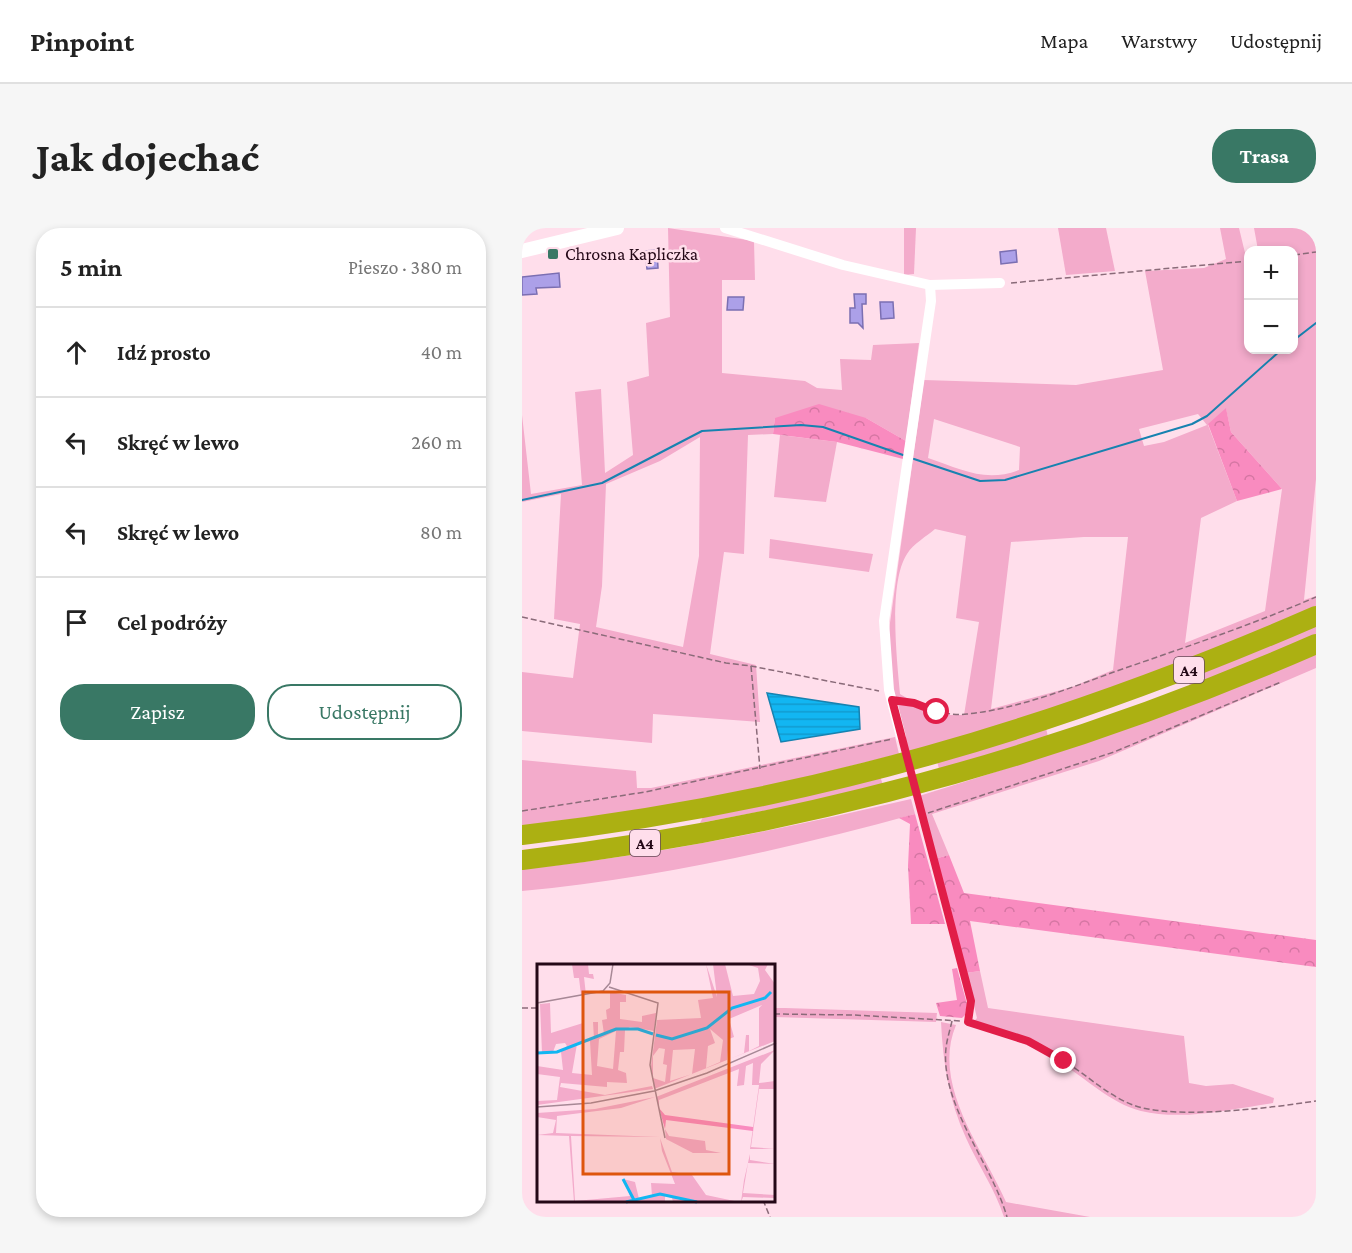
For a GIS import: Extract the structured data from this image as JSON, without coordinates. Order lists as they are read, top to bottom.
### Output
{
  "streets": {
    "highway": ["A4"]
  },
  "places": {
    "transit": ["Chrosna Kapliczka"]
  },
  "page": {
    "header": "Pinpoint",
    "nav": ["Mapa", "Warstwy", "Udostępnij"],
    "buttons": [
      "Trasa",
      ["Zapisz", "Udostępnij"]
    ],
    "title": "Jak dojechać",
    "heading": ["5 min", "Pieszo · 380 m"],
    "map_buttons": ["+", "−"],
    "list": [
      ["Idź prosto", "40 m"],
      ["Skręć w lewo", "260 m"],
      ["Skręć w lewo", "80 m"],
      "Cel podróży"
    ]
  }
}
